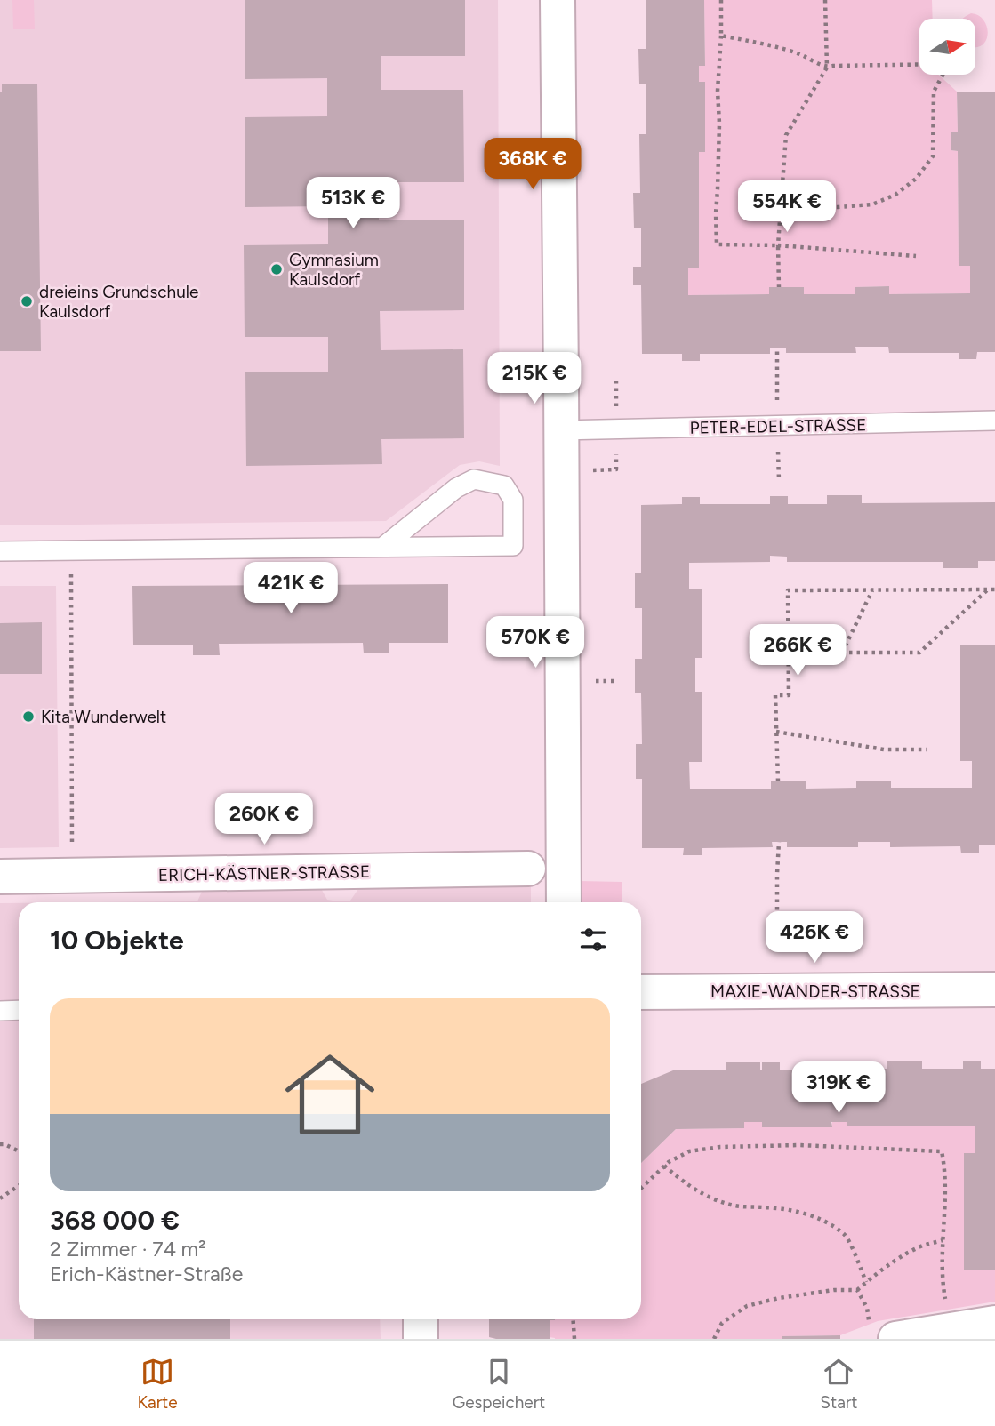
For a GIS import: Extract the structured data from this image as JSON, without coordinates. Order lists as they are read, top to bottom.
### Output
{
  "streets": {
    "street": ["ERICH-KÄSTNER-STRASSE", "MAXIE-WANDER-STRASSE"],
    "lane": ["PETER-EDEL-STRASSE"]
  },
  "places": ["Gymnasium Kaulsdorf", "dreieins Grundschule Kaulsdorf", "Kita Wunderwelt"],
  "north": "right",
  "page": {
    "price": [
      "368K €",
      "513K €",
      "554K €",
      "215K €",
      "421K €",
      "570K €",
      "266K €",
      "260K €",
      "426K €",
      "319K €"
    ],
    "heading": "10 Objekte",
    "list": [
      {
        "name": "368 000 €",
        "note": "2 Zimmer · 74 m² · Erich-Kästner-Straße"
      }
    ],
    "tabs": ["Karte", "Gespeichert", "Start"]
  }
}
